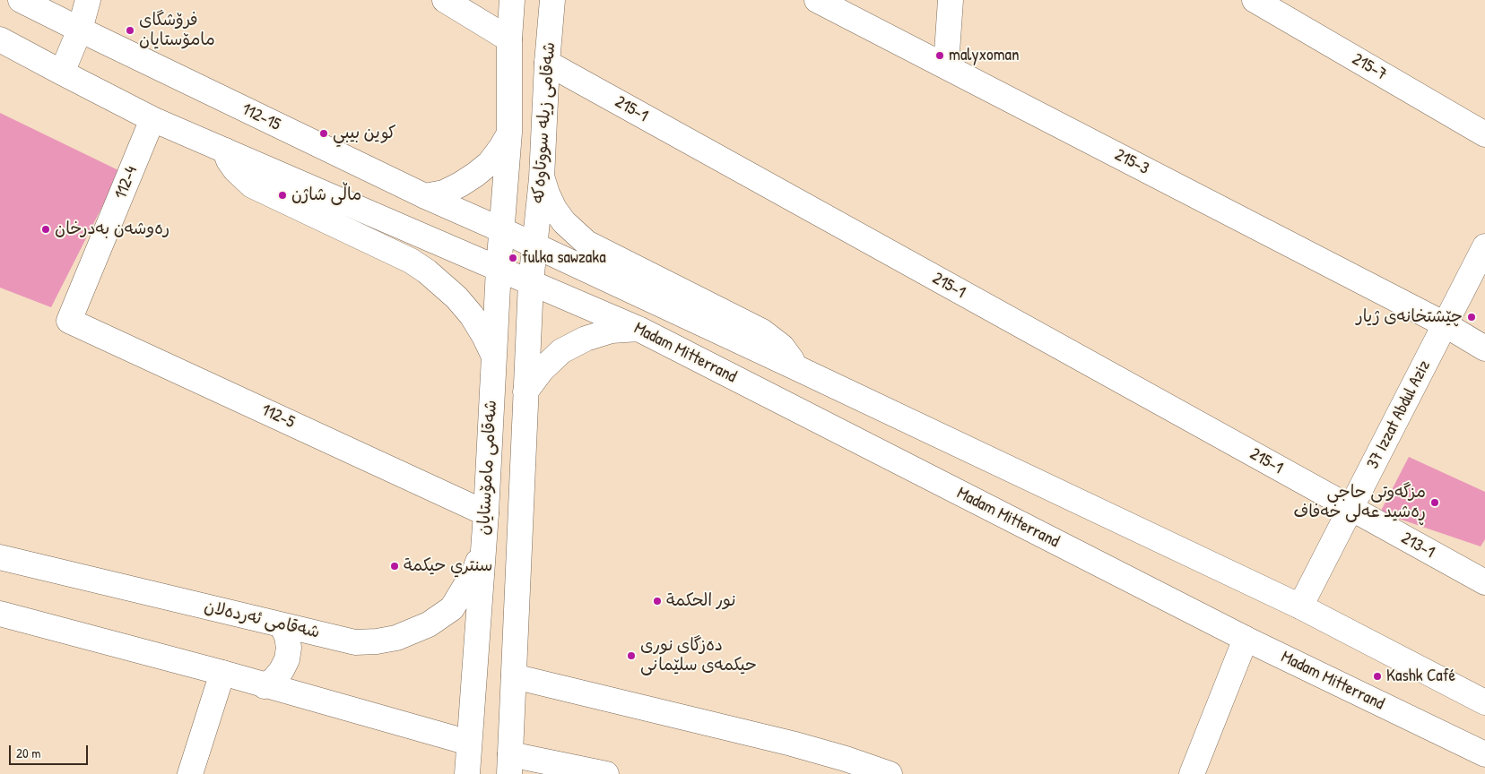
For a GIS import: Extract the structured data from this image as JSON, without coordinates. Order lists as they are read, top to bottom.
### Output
{
  "streets": {
    "main road": [
      "215-7",
      "215-1",
      "112-15",
      "شەقامی زیلە سووتاوەکە",
      "215-3",
      "112-4",
      "Madam Mitterrand",
      "37 Izzat Abdul Aziz",
      "112-5",
      "شەقامی مامۆستایان",
      "213-1",
      "شەقامی ئەردەلان"
    ]
  },
  "crossings": [
    ["215-1", "شەقامی زیلە سووتاوەکە"],
    ["215-1", "37 Izzat Abdul Aziz"],
    ["215-1", "213-1"],
    ["112-15", "شەقامی زیلە سووتاوەکە"],
    ["112-15", "Madam Mitterrand"],
    ["شەقامی زیلە سووتاوەکە", "Madam Mitterrand"],
    ["شەقامی زیلە سووتاوەکە", "شەقامی مامۆستایان"],
    ["215-3", "37 Izzat Abdul Aziz"],
    ["112-4", "Madam Mitterrand"],
    ["112-4", "112-5"],
    ["Madam Mitterrand", "37 Izzat Abdul Aziz"],
    ["Madam Mitterrand", "شەقامی مامۆستایان"],
    ["37 Izzat Abdul Aziz", "213-1"],
    ["112-5", "شەقامی مامۆستایان"],
    ["شەقامی مامۆستایان", "شەقامی ئەردەلان"]
  ],
  "places": [
    "فرۆشگای مامۆستایان",
    "malyxoman",
    "كوين بيبي",
    "ماڵی شاژن",
    "رەوشەن بەدرخان",
    "fulka sawzaka",
    "چێشتخانەی ژیار",
    "مزگەوتی حاجی ڕەشید عەلی خەفاف",
    "سنتري حيكمة",
    "نور الحكمة",
    "دەزگای نوری حیکمەی سلێمانی",
    "Kashk Café"
  ],
  "scale_bar": "20 m"
}
